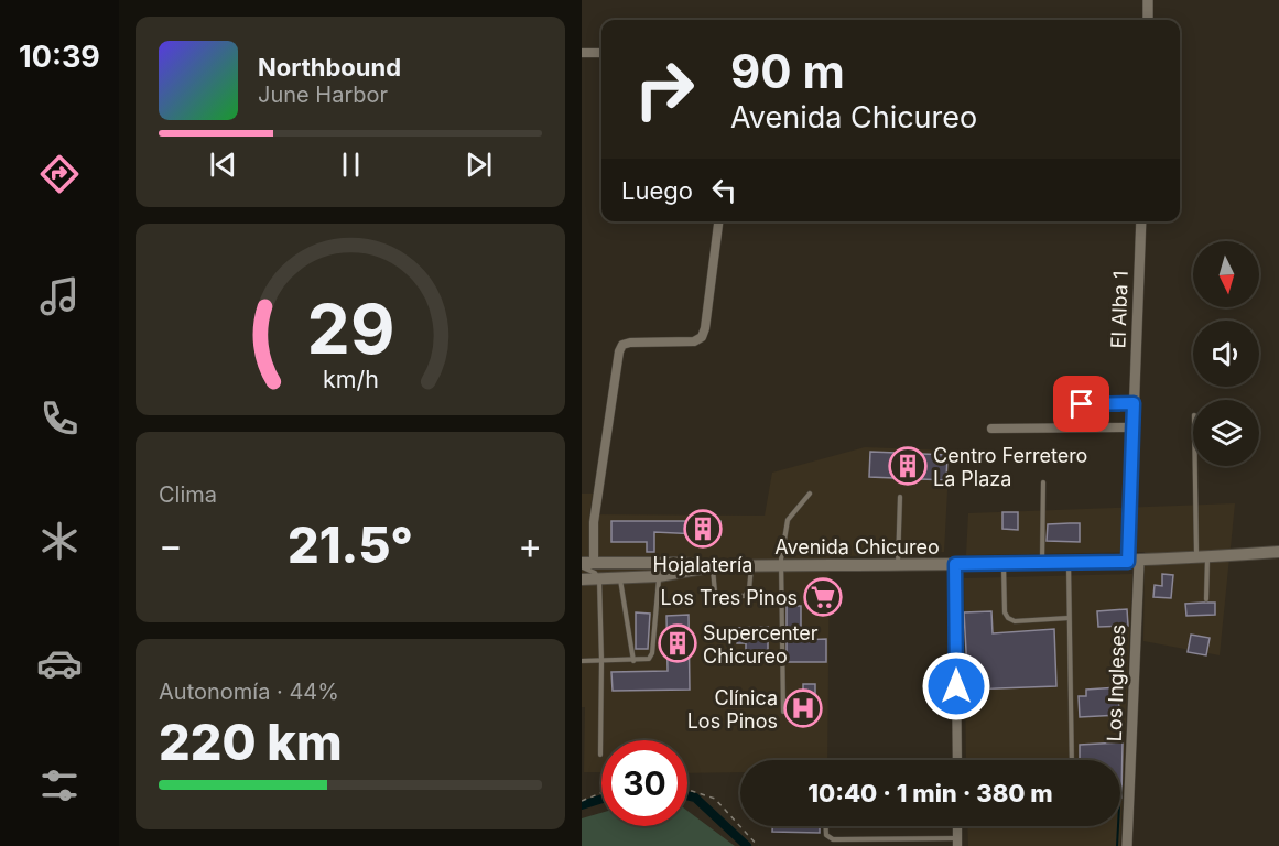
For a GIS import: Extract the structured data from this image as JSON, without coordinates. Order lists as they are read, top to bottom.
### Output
{
  "streets": {
    "main road": ["Avenida Chicureo"],
    "street": ["El Alba 1", "Los Ingleses"]
  },
  "crossings": [
    ["El Alba 1", "Avenida Chicureo"],
    ["El Alba 1", "Los Ingleses"],
    ["Avenida Chicureo", "Los Ingleses"]
  ],
  "places": {
    "building": ["Centro Ferretero La Plaza", "Hojalatería", "Supercenter Chicureo"],
    "supermarket": ["Los Tres Pinos"],
    "hospital": ["Clínica Los Pinos"]
  },
  "north": "bottom",
  "page": {
    "tabs": "10:39",
    "turn": ["90 m", "Avenida Chicureo"],
    "song": ["Northbound", "June Harbor"],
    "then": "Luego",
    "tile": [
      "Clima",
      ["Autonomía · 44%", "220 km"]
    ],
    "heat": ["−", "21.5°", "+"],
    "limit": "30",
    "trip": "10:40 · 1 min · 380 m",
    "gauge": ["29", "km/h"]
  }
}
